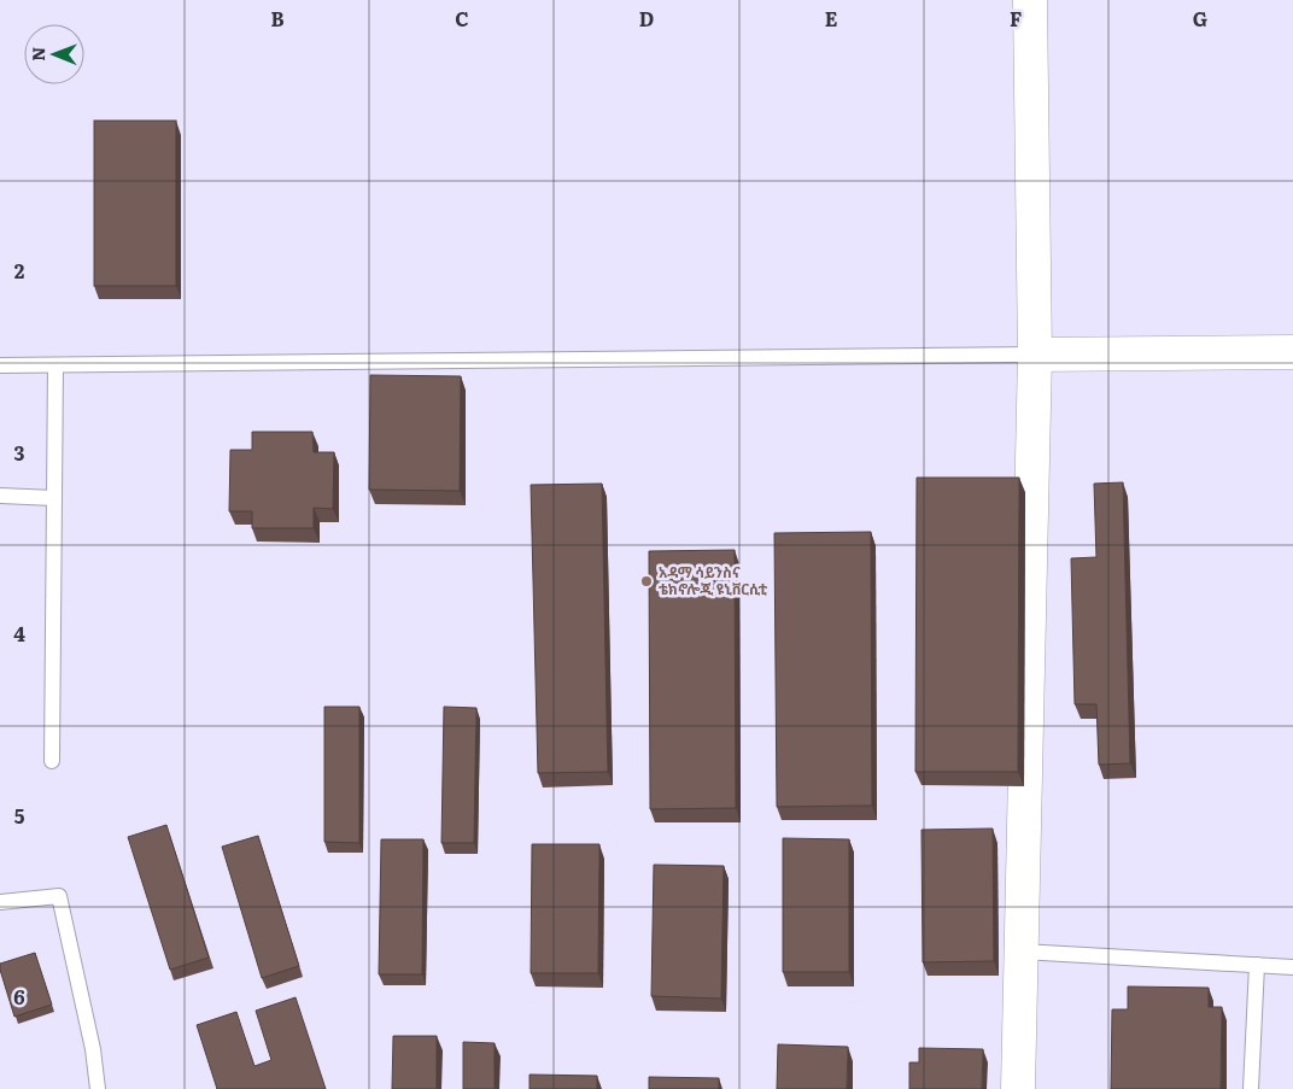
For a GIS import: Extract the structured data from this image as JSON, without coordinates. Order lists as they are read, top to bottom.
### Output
{
  "places": ["አዳማ ሳይንስና ቴክኖሎጂ ዩኒቨርሲቲ"],
  "north": "left",
  "grid": {
    "columns": [
      "B",
      "C",
      "D",
      "E",
      "F",
      "G"
    ],
    "rows": [
      "2",
      "3",
      "4",
      "5",
      "6"
    ]
  }
}
